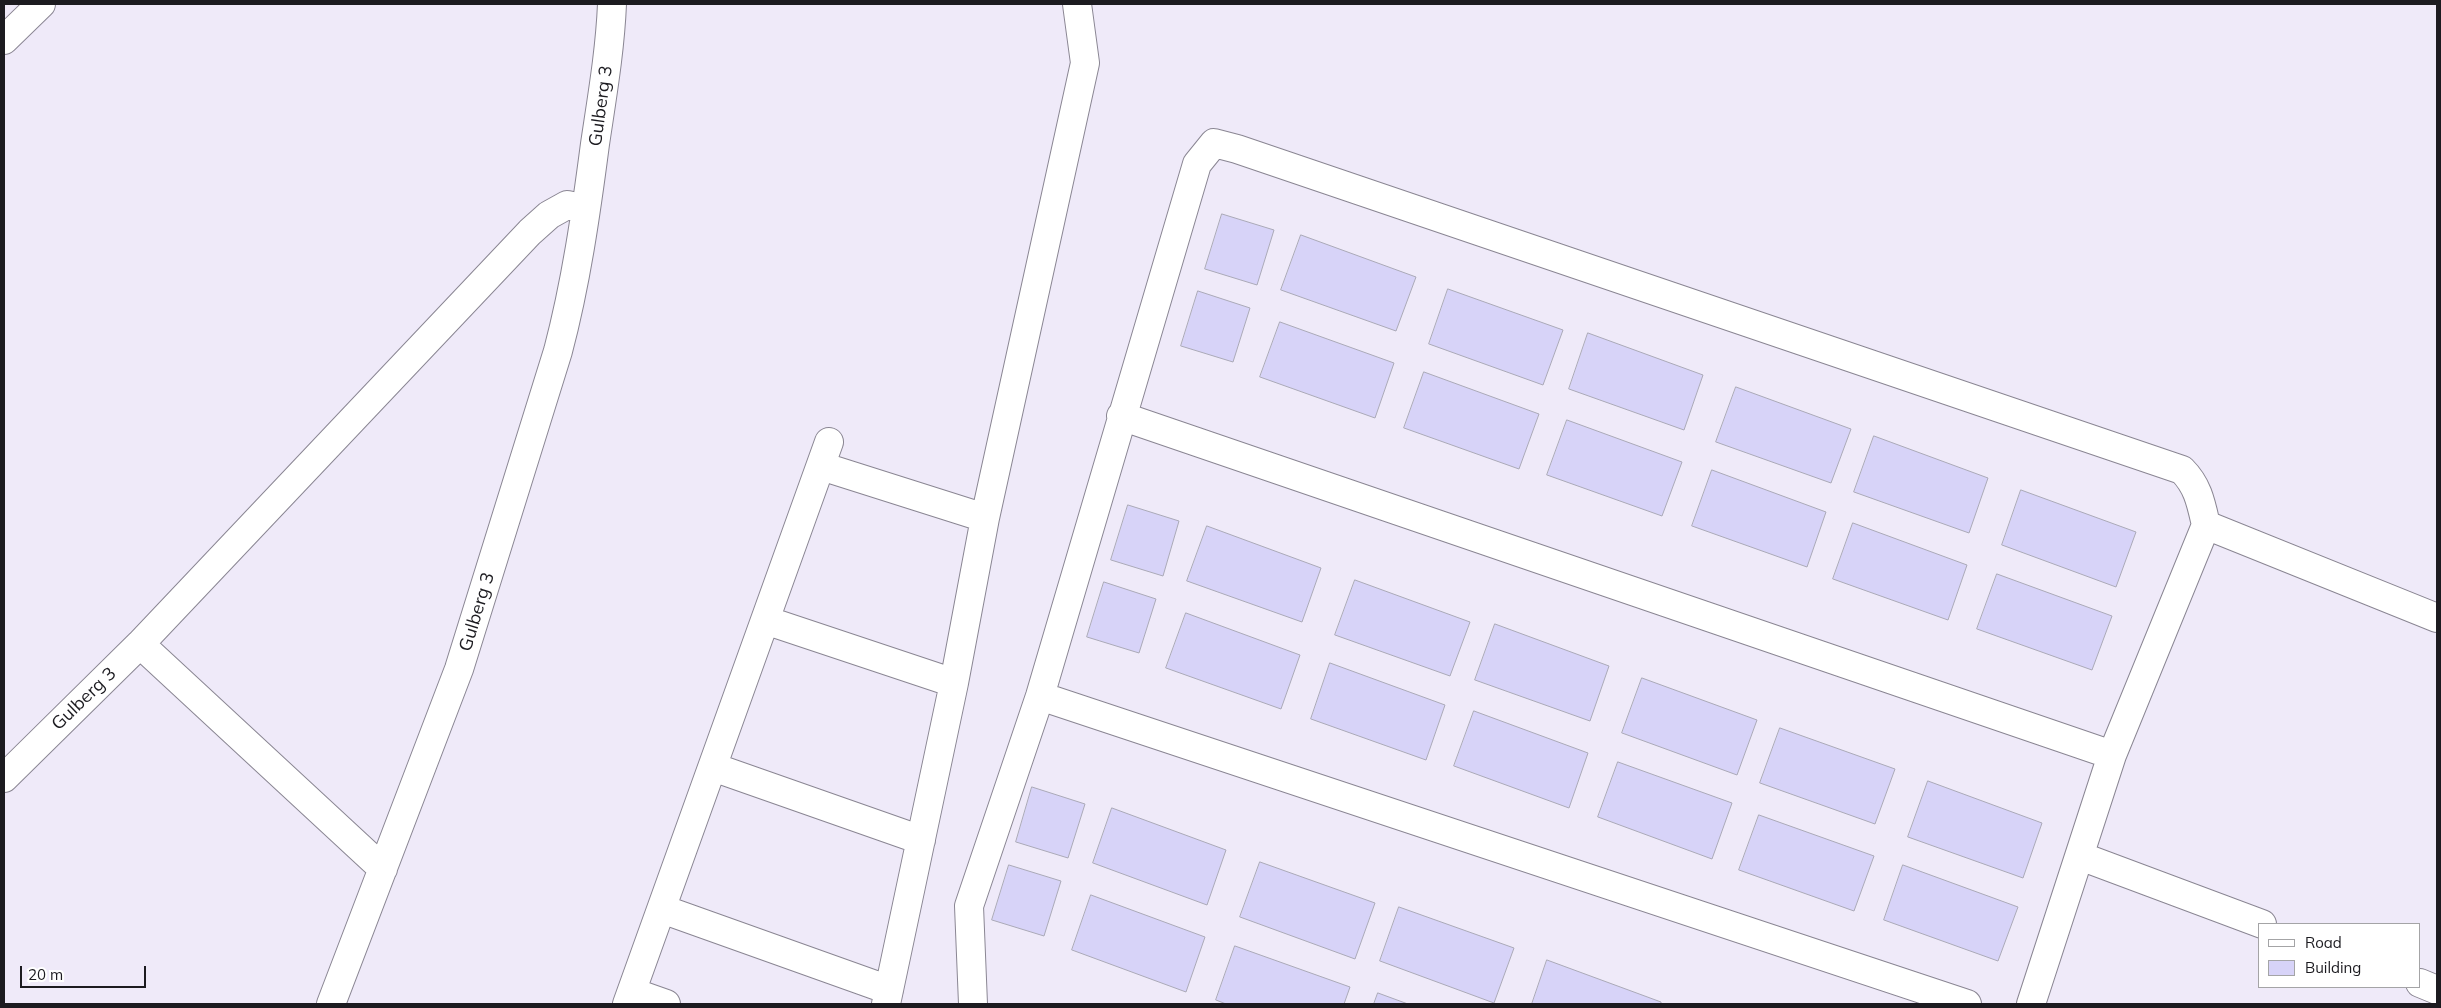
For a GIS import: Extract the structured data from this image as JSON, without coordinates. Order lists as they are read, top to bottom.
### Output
{
  "streets": {
    "street": ["Gulberg 3"]
  },
  "legend": ["Road", "Building"],
  "scale_bar": "20 m"
}
